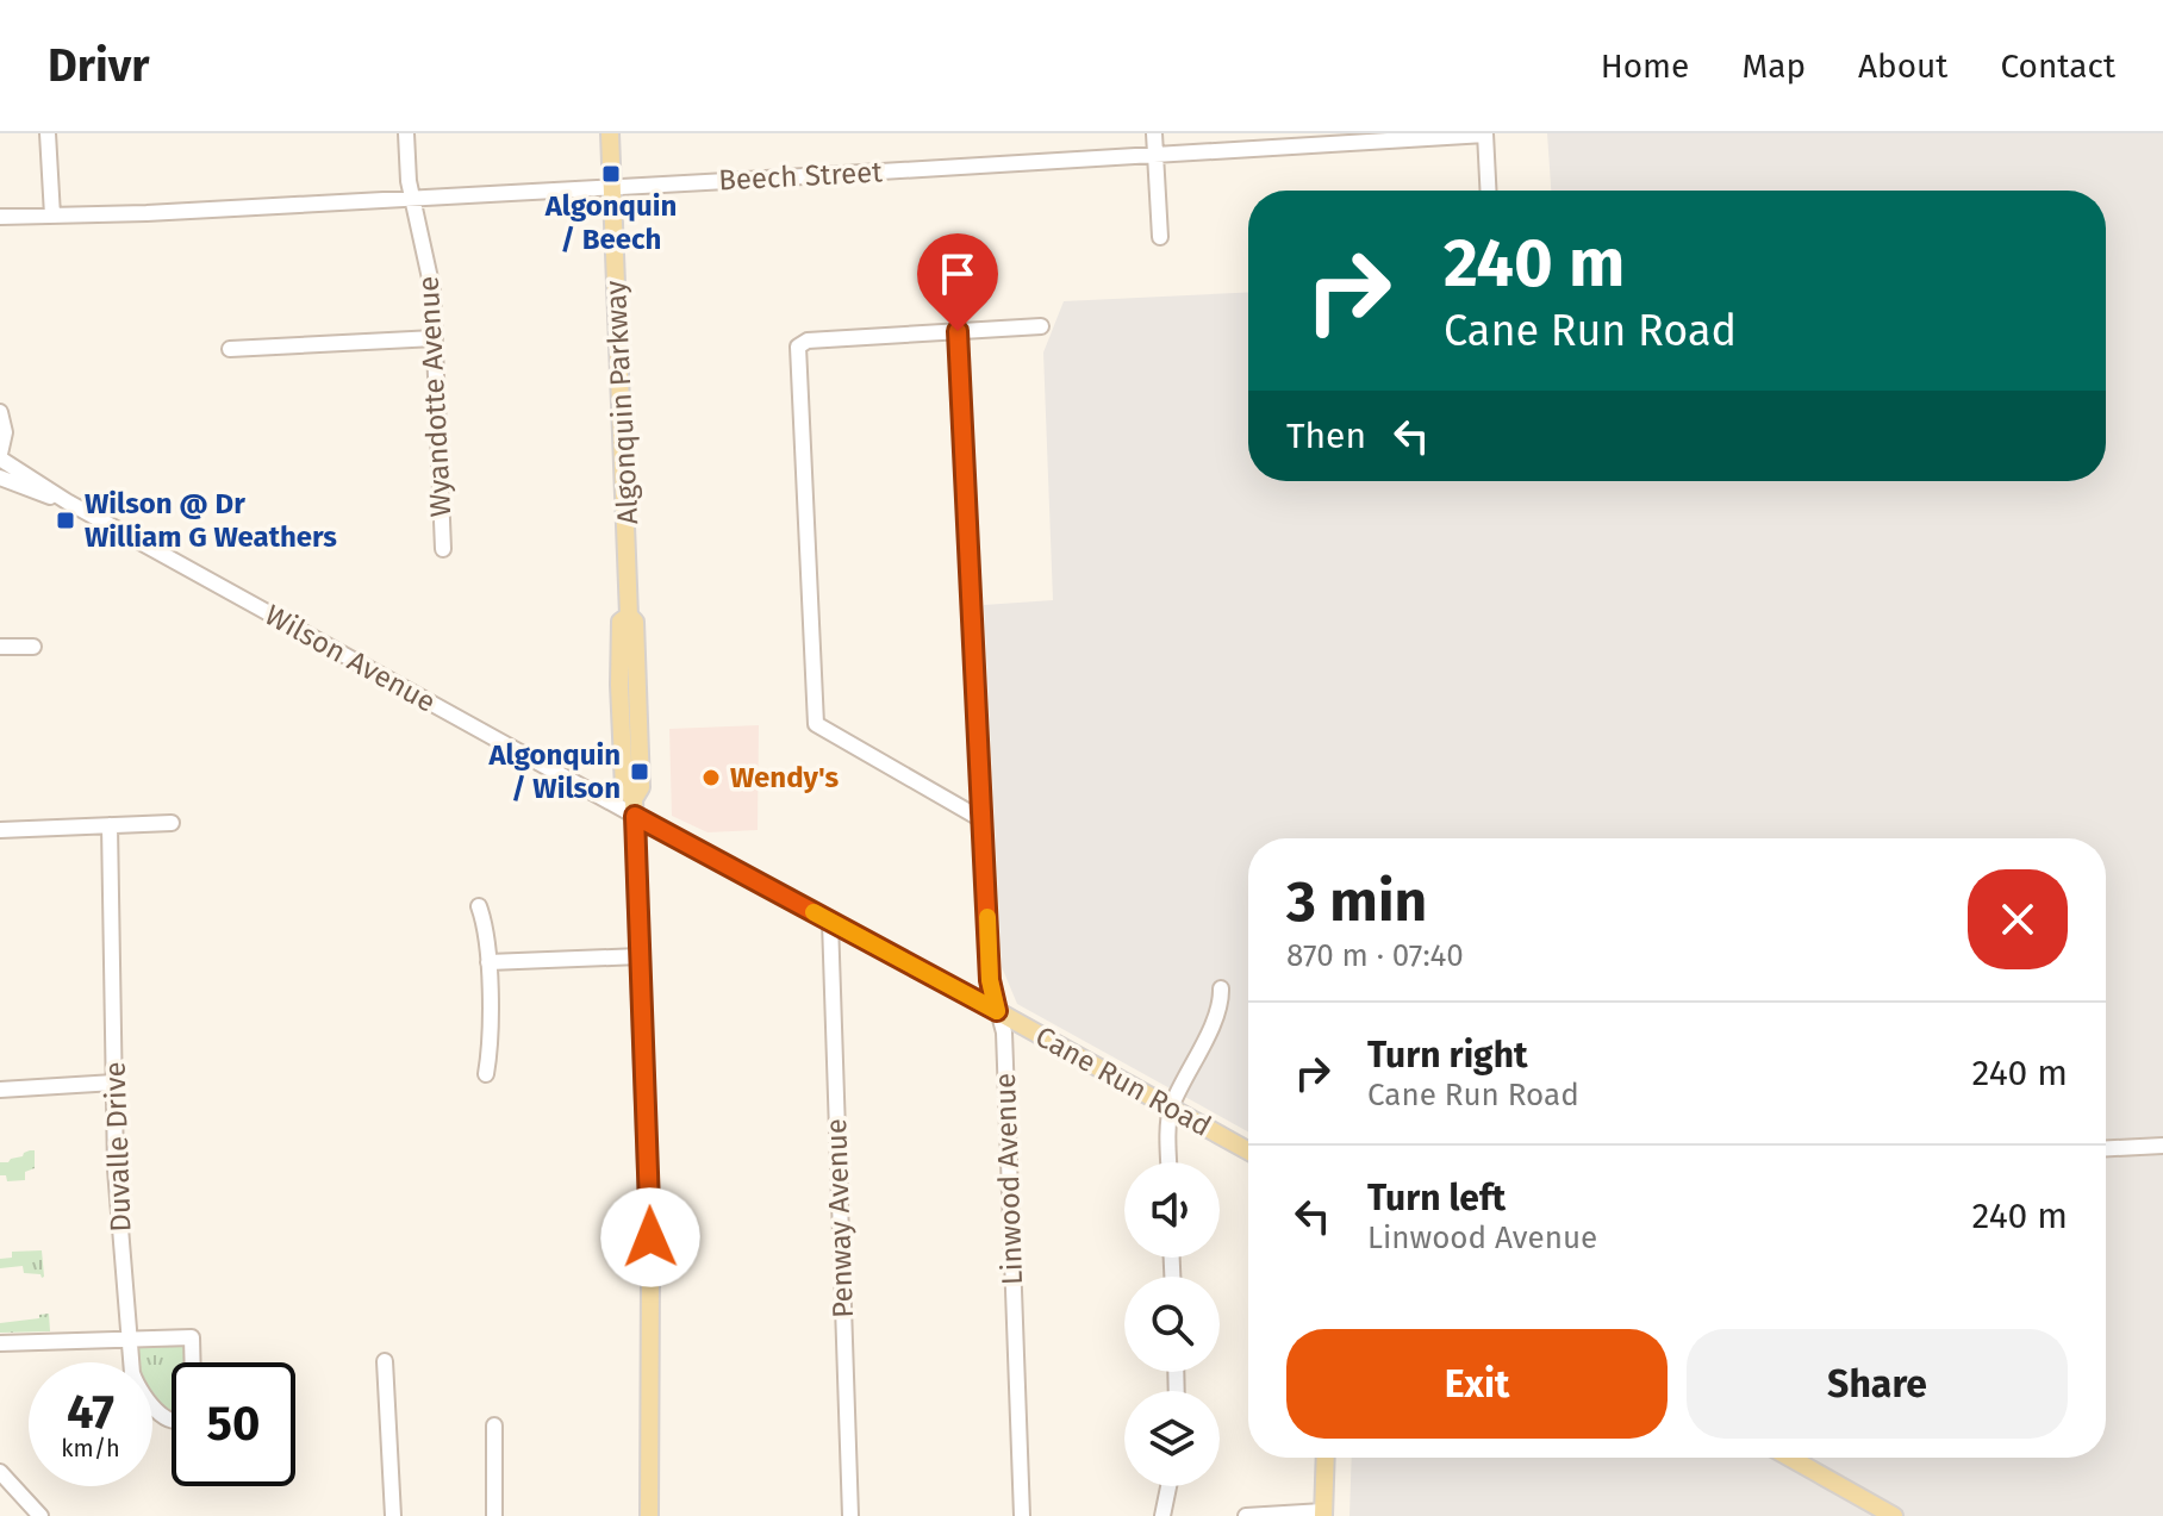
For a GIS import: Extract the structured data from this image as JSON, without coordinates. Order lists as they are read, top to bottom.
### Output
{
  "streets": {
    "main road": ["Algonquin Parkway", "Cane Run Road"],
    "street": [
      "Beech Street",
      "Wyandotte Avenue",
      "Wilson Avenue",
      "Duvalle Drive",
      "Linwood Avenue",
      "Penway Avenue"
    ]
  },
  "crossings": [
    ["Beech Street", "Wyandotte Avenue"],
    ["Beech Street", "Algonquin Parkway"],
    ["Algonquin Parkway", "Wilson Avenue"],
    ["Algonquin Parkway", "Cane Run Road"],
    ["Wilson Avenue", "Cane Run Road"],
    ["Cane Run Road", "Linwood Avenue"],
    ["Cane Run Road", "Penway Avenue"]
  ],
  "places": {
    "transit": ["Algonquin / Beech", "Wilson @ Dr William G Weathers", "Algonquin / Wilson"],
    "other": ["Wendy's"]
  },
  "page": {
    "header": "Drivr",
    "nav": [
      "Home",
      "Map",
      "About",
      "Contact"
    ],
    "turn": ["240 m", "Cane Run Road"],
    "then": "Then",
    "heading": ["3 min", "870 m · 07:40"],
    "list": [
      {
        "name": "Turn right",
        "note": "Cane Run Road",
        "value": "240 m"
      },
      {
        "name": "Turn left",
        "note": "Linwood Avenue",
        "value": "240 m"
      }
    ],
    "buttons": ["Exit", "Share"],
    "speed": "47 km/h",
    "limit": "50"
  }
}
